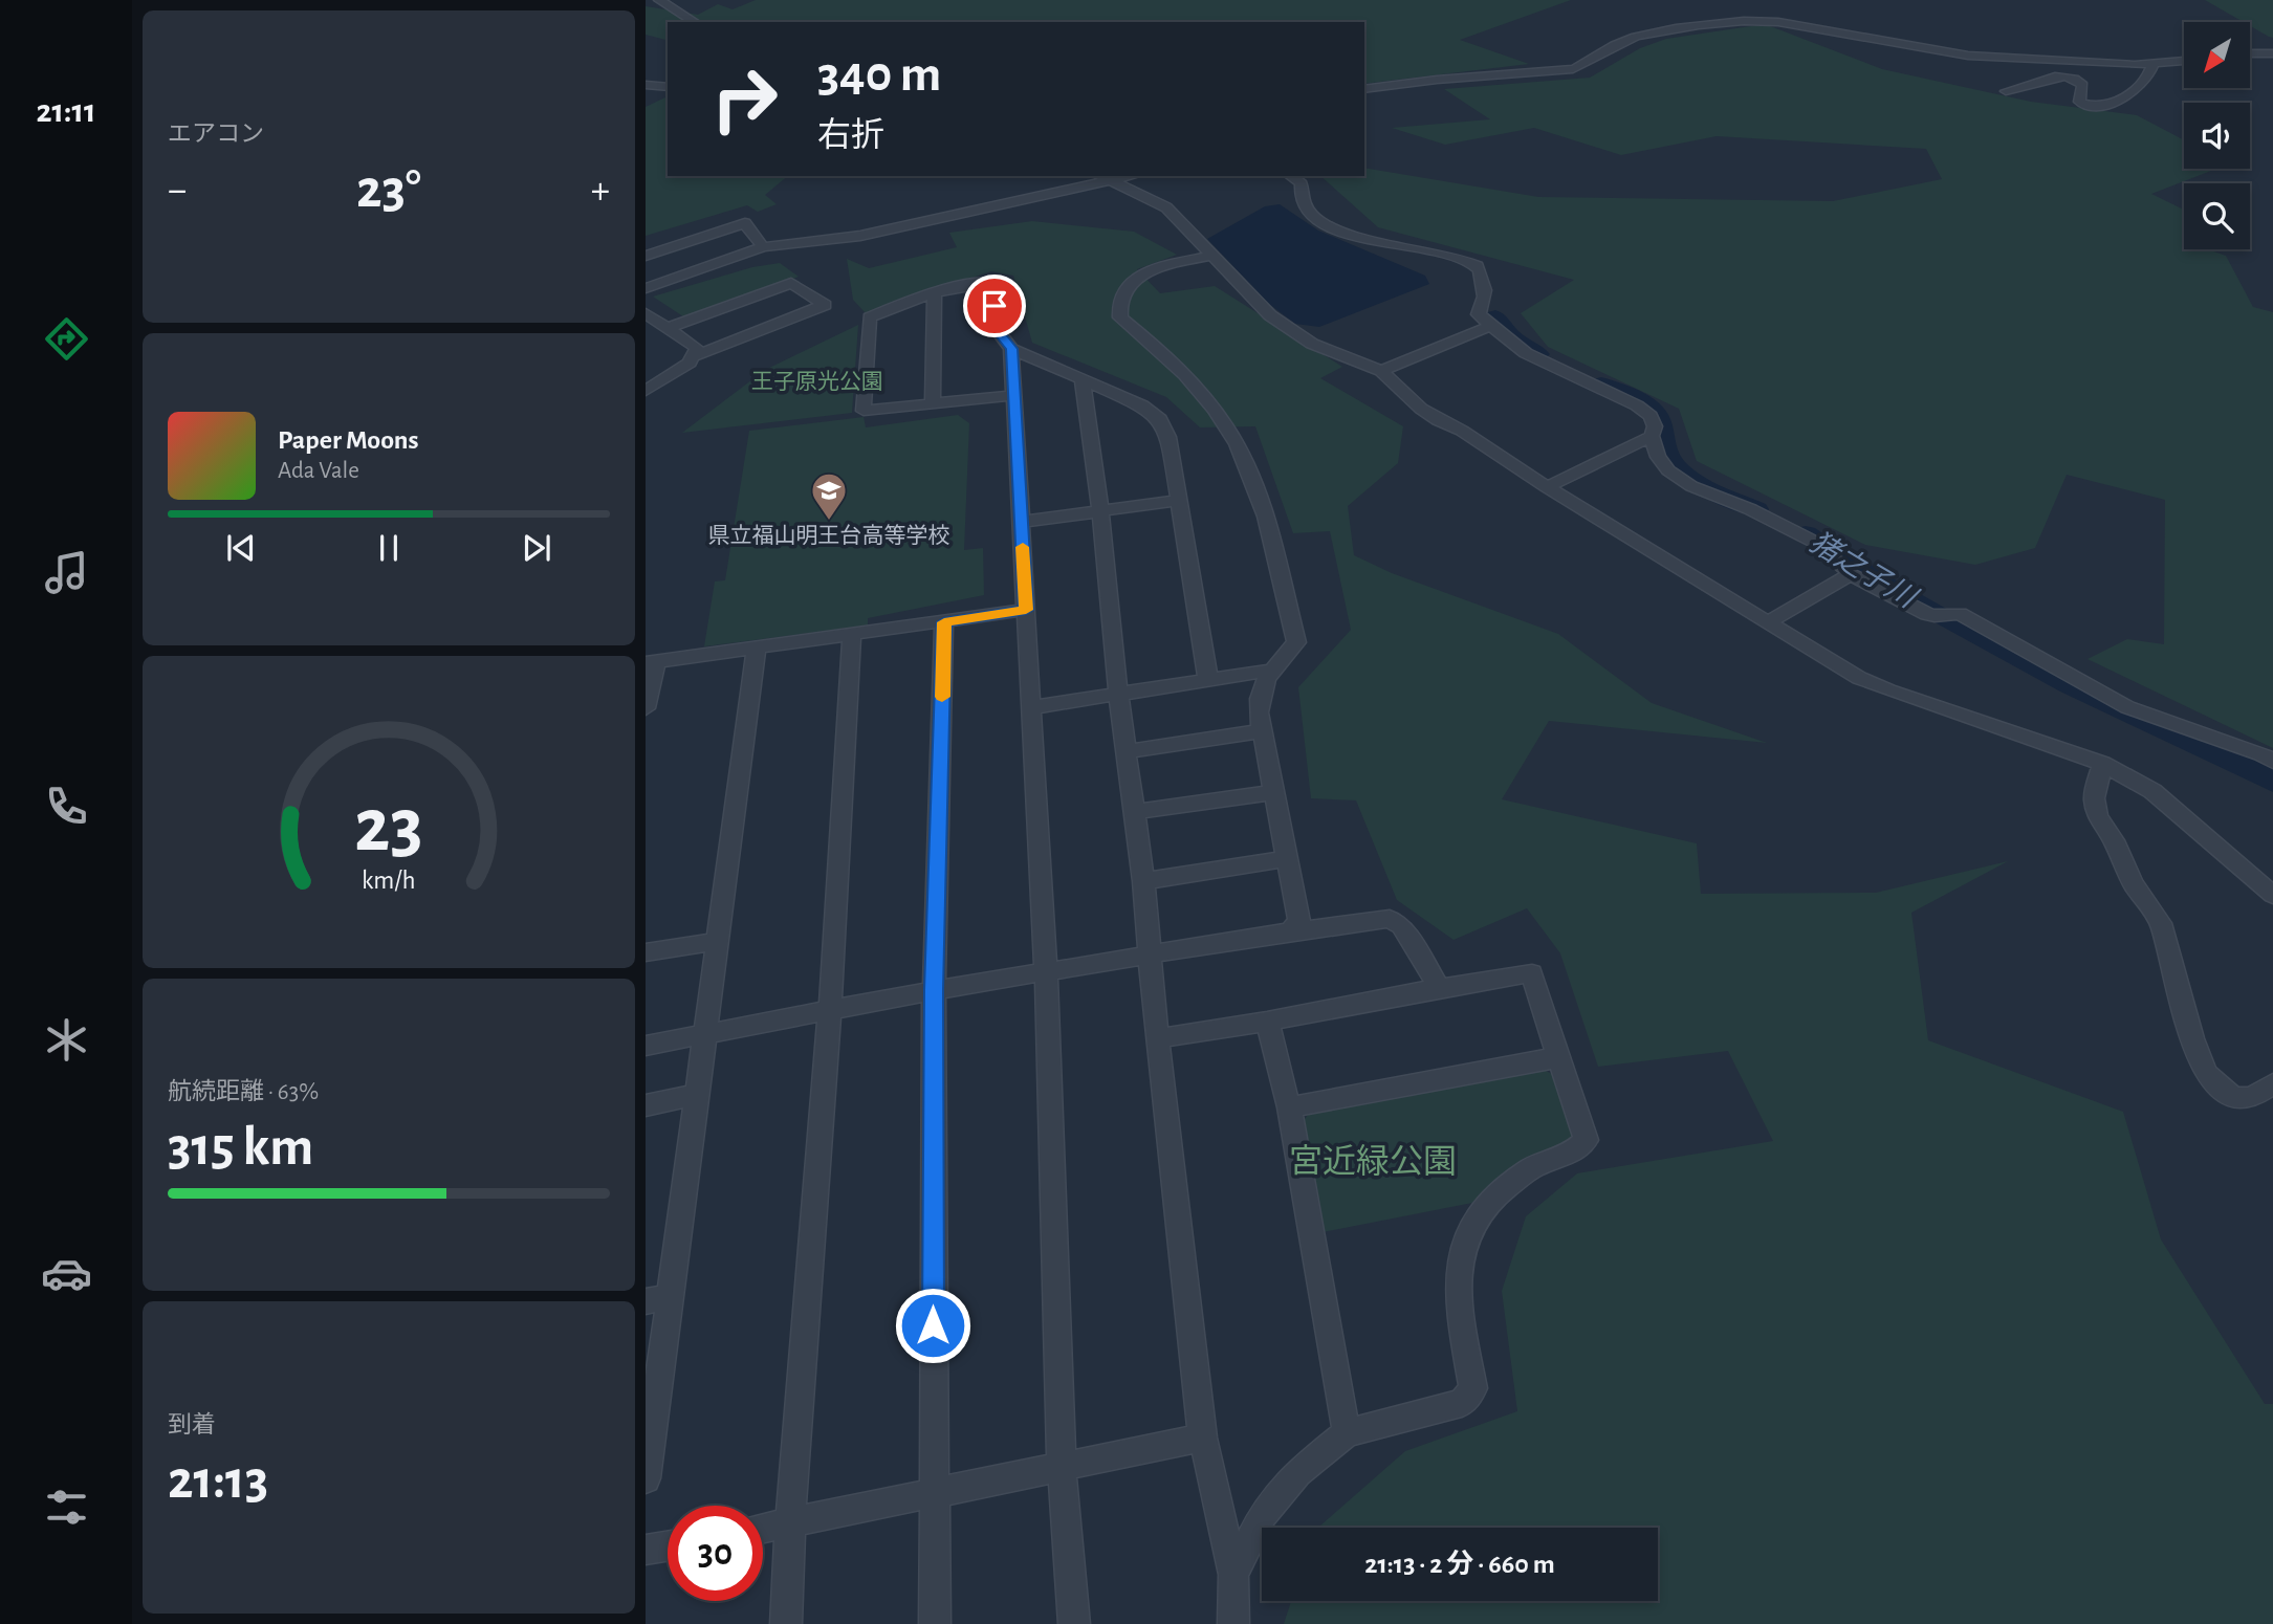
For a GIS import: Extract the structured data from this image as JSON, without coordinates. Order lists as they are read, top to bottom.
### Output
{
  "water": ["猪之子川"],
  "parks": ["王子原光公園", "宮近緑公園"],
  "places": {
    "school or university": ["県立福山明王台高等学校"]
  },
  "north": "bottom left",
  "page": {
    "tabs": "21:11",
    "tile": [
      "エアコン",
      ["航続距離 · 63%", "315 km"],
      ["到着", "21:13"]
    ],
    "turn": ["340 m", "右折"],
    "heat": ["−", "23°", "+"],
    "song": ["Paper Moons", "Ada Vale"],
    "limit": "30",
    "trip": "21:13 · 2 分 · 660 m",
    "gauge": ["23", "km/h"]
  }
}
